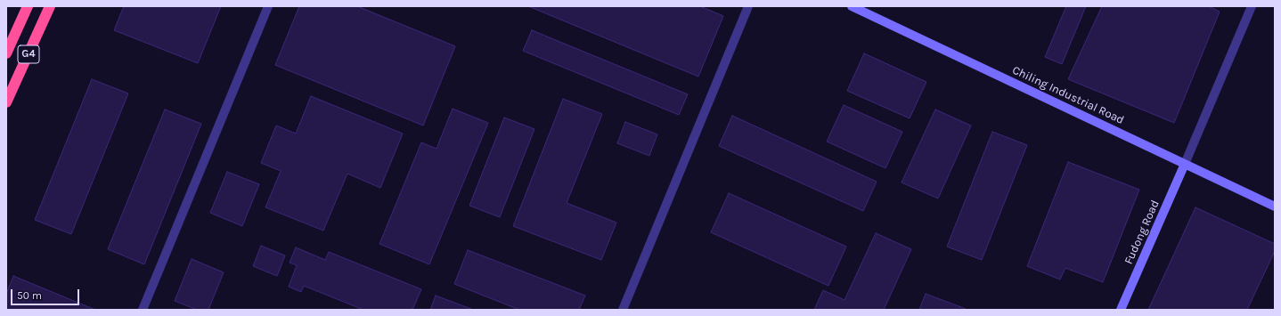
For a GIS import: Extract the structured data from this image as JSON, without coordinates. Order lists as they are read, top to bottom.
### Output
{
  "streets": {
    "highway": ["G4"],
    "street": ["Chiling Industrial Road", "Fudong Road"]
  },
  "crossings": [
    ["Chiling Industrial Road", "Fudong Road"]
  ],
  "scale_bar": "50 m"
}
